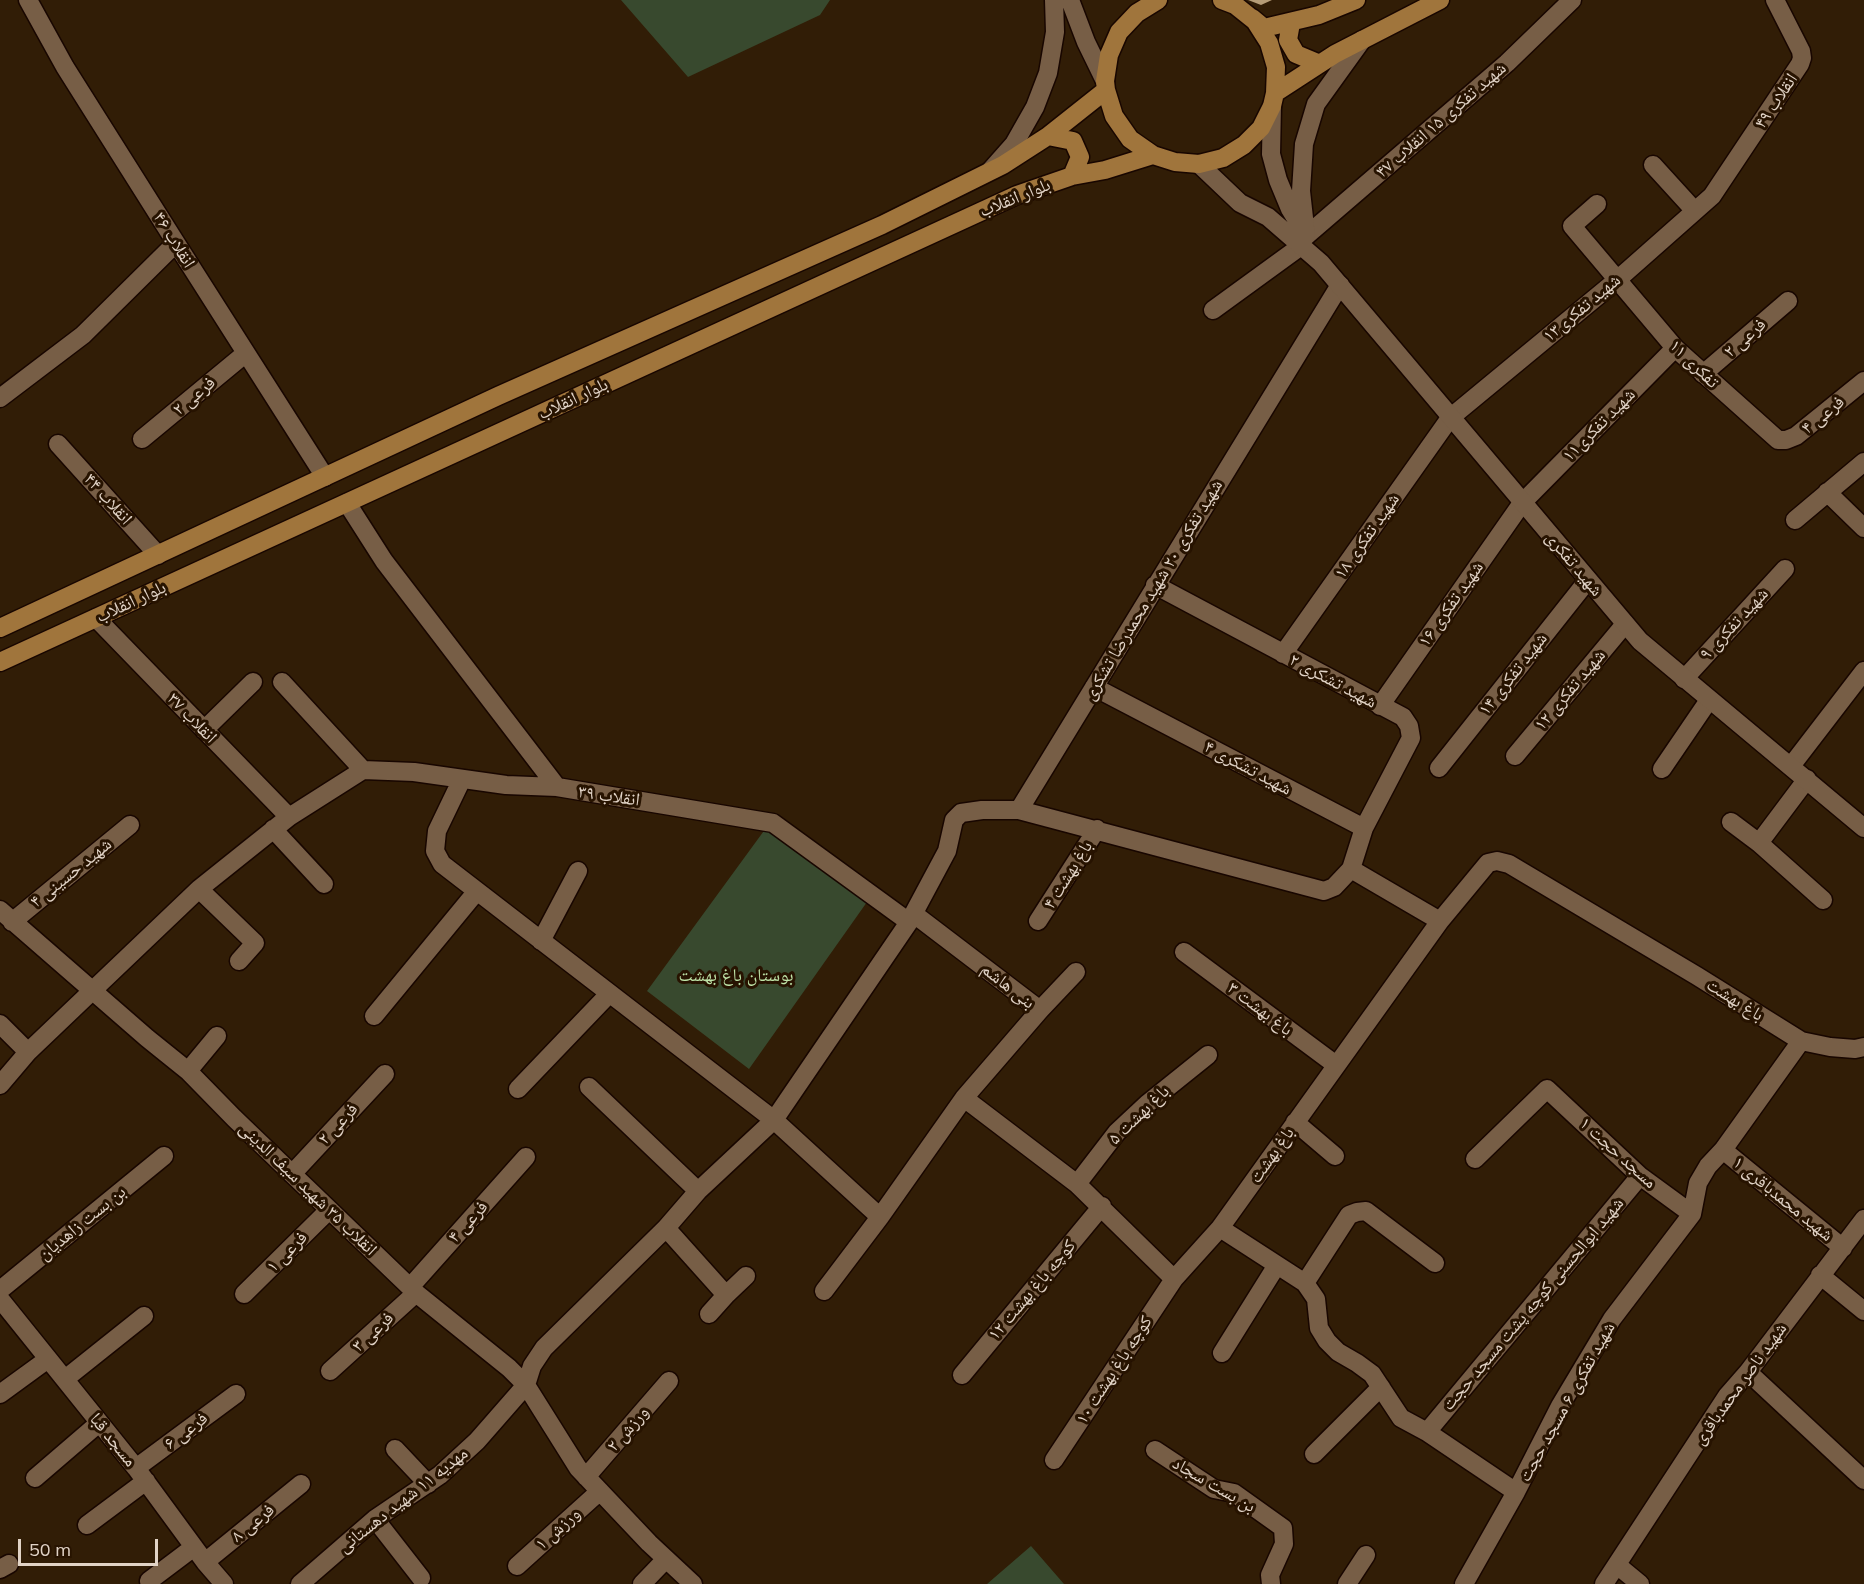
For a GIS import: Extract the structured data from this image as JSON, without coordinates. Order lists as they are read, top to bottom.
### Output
{
  "streets": {
    "main road": ["بلوار انقلاب"],
    "street": [
      "انقلاب ۴۹",
      "شهید تفکری ۱۵ انقلاب ۴۷",
      "انقلاب ۴۶",
      "شهید تفکری۱۳",
      "فرعی ۲",
      "تفکری ۱۱",
      "فرعی ۴",
      "شهید تفکری۱۱",
      "انقلاب ۴۴",
      "شهید تفکری ۱۸",
      "شهید تفکری",
      "شهید تفکری ۲۰ شهید محمدرضا تشکری",
      "شهید تفکری ۱۶",
      "شهید تفکری ۹",
      "شهید تفکری ۱۴",
      "شهید تشکری ۲",
      "شهید تفکری ۱۲",
      "انقلاب ۳۷",
      "شهید تشکری ۴",
      "انقلاب ۳۹",
      "شهید حسینی ۴",
      "باغ بهشت ۴",
      "بنی هاشم",
      "باغ بهشت",
      "باغ بهشت ۳",
      "باغ بهشت ۵",
      "مسجد حجت ۱",
      "انقلاب ۳۵ شهید سیف الدینی",
      "شهید محمدباقری ۱",
      "بن بست زاهدیان",
      "فرعی ۱",
      "کوچه باغ بهشت ۱۲",
      "شهید ابوالحسنی کوچه پشت مسجد حجت",
      "فرعی ۳",
      "کوچه باغ بهشت ۱۰",
      "شهید ناصر محمدباقری",
      "شهید تفکری ۶ مسجد حجت",
      "ورزش ۲",
      "فرعی ۶",
      "مسجد قبا",
      "بن بست سجاد",
      "مهدیه ۱۱ شهید دهستانی",
      "فرعی ۸",
      "ورزش ۱"
    ]
  },
  "crossings": [
    ["انقلاب ۴۹", "شهید تفکری۱۳"],
    ["شهید تفکری ۱۵ انقلاب ۴۷", "شهید تفکری"],
    ["بلوار انقلاب", "انقلاب ۴۶"],
    ["بلوار انقلاب", "انقلاب ۴۴"],
    ["بلوار انقلاب", "انقلاب ۳۷"],
    ["بلوار انقلاب", "انقلاب ۳۹"],
    ["انقلاب ۴۶", "فرعی ۲"],
    ["شهید تفکری۱۳", "تفکری ۱۱"],
    ["شهید تفکری۱۳", "شهید تفکری ۱۸"],
    ["شهید تفکری۱۳", "شهید تفکری"],
    ["فرعی ۲", "تفکری ۱۱"],
    ["فرعی ۲", "انقلاب ۳۵ شهید سیف الدینی"],
    ["تفکری ۱۱", "فرعی ۴"],
    ["تفکری ۱۱", "شهید تفکری۱۱"],
    ["فرعی ۴", "انقلاب ۳۵ شهید سیف الدینی"],
    ["فرعی ۴", "فرعی ۳"],
    ["شهید تفکری۱۱", "شهید تفکری"],
    ["شهید تفکری۱۱", "شهید تفکری ۱۶"],
    ["شهید تفکری ۱۸", "شهید تفکری"],
    ["شهید تفکری ۱۸", "شهید تشکری ۲"],
    ["شهید تفکری", "شهید تفکری ۲۰ شهید محمدرضا تشکری"],
    ["شهید تفکری", "شهید تفکری ۱۶"],
    ["شهید تفکری", "شهید تفکری ۹"],
    ["شهید تفکری", "شهید تفکری ۱۴"],
    ["شهید تفکری", "شهید تفکری ۱۲"],
    ["شهید تفکری ۲۰ شهید محمدرضا تشکری", "شهید تشکری ۲"],
    ["شهید تفکری ۲۰ شهید محمدرضا تشکری", "شهید تشکری ۴"],
    ["شهید تفکری ۱۶", "شهید تشکری ۲"],
    ["شهید تشکری ۲", "شهید تشکری ۴"],
    ["انقلاب ۳۹", "بنی هاشم"],
    ["شهید حسینی ۴", "انقلاب ۳۵ شهید سیف الدینی"],
    ["باغ بهشت", "باغ بهشت ۳"],
    ["باغ بهشت", "کوچه باغ بهشت ۱۰"],
    ["باغ بهشت", "شهید تفکری ۶ مسجد حجت"],
    ["مسجد حجت ۱", "شهید ابوالحسنی کوچه پشت مسجد حجت"],
    ["مسجد حجت ۱", "شهید تفکری ۶ مسجد حجت"],
    ["انقلاب ۳۵ شهید سیف الدینی", "فرعی ۱"],
    ["انقلاب ۳۵ شهید سیف الدینی", "فرعی ۳"],
    ["انقلاب ۳۵ شهید سیف الدینی", "ورزش ۲"],
    ["انقلاب ۳۵ شهید سیف الدینی", "مهدیه ۱۱ شهید دهستانی"],
    ["انقلاب ۳۵ شهید سیف الدینی", "ورزش ۱"],
    ["شهید محمدباقری ۱", "شهید ناصر محمدباقری"],
    ["شهید محمدباقری ۱", "شهید تفکری ۶ مسجد حجت"],
    ["فرعی ۶", "مسجد قبا"],
    ["مسجد قبا", "فرعی ۸"]
  ],
  "parks": ["بوستان باغ بهشت"],
  "scale_bar": "50 m"
}
